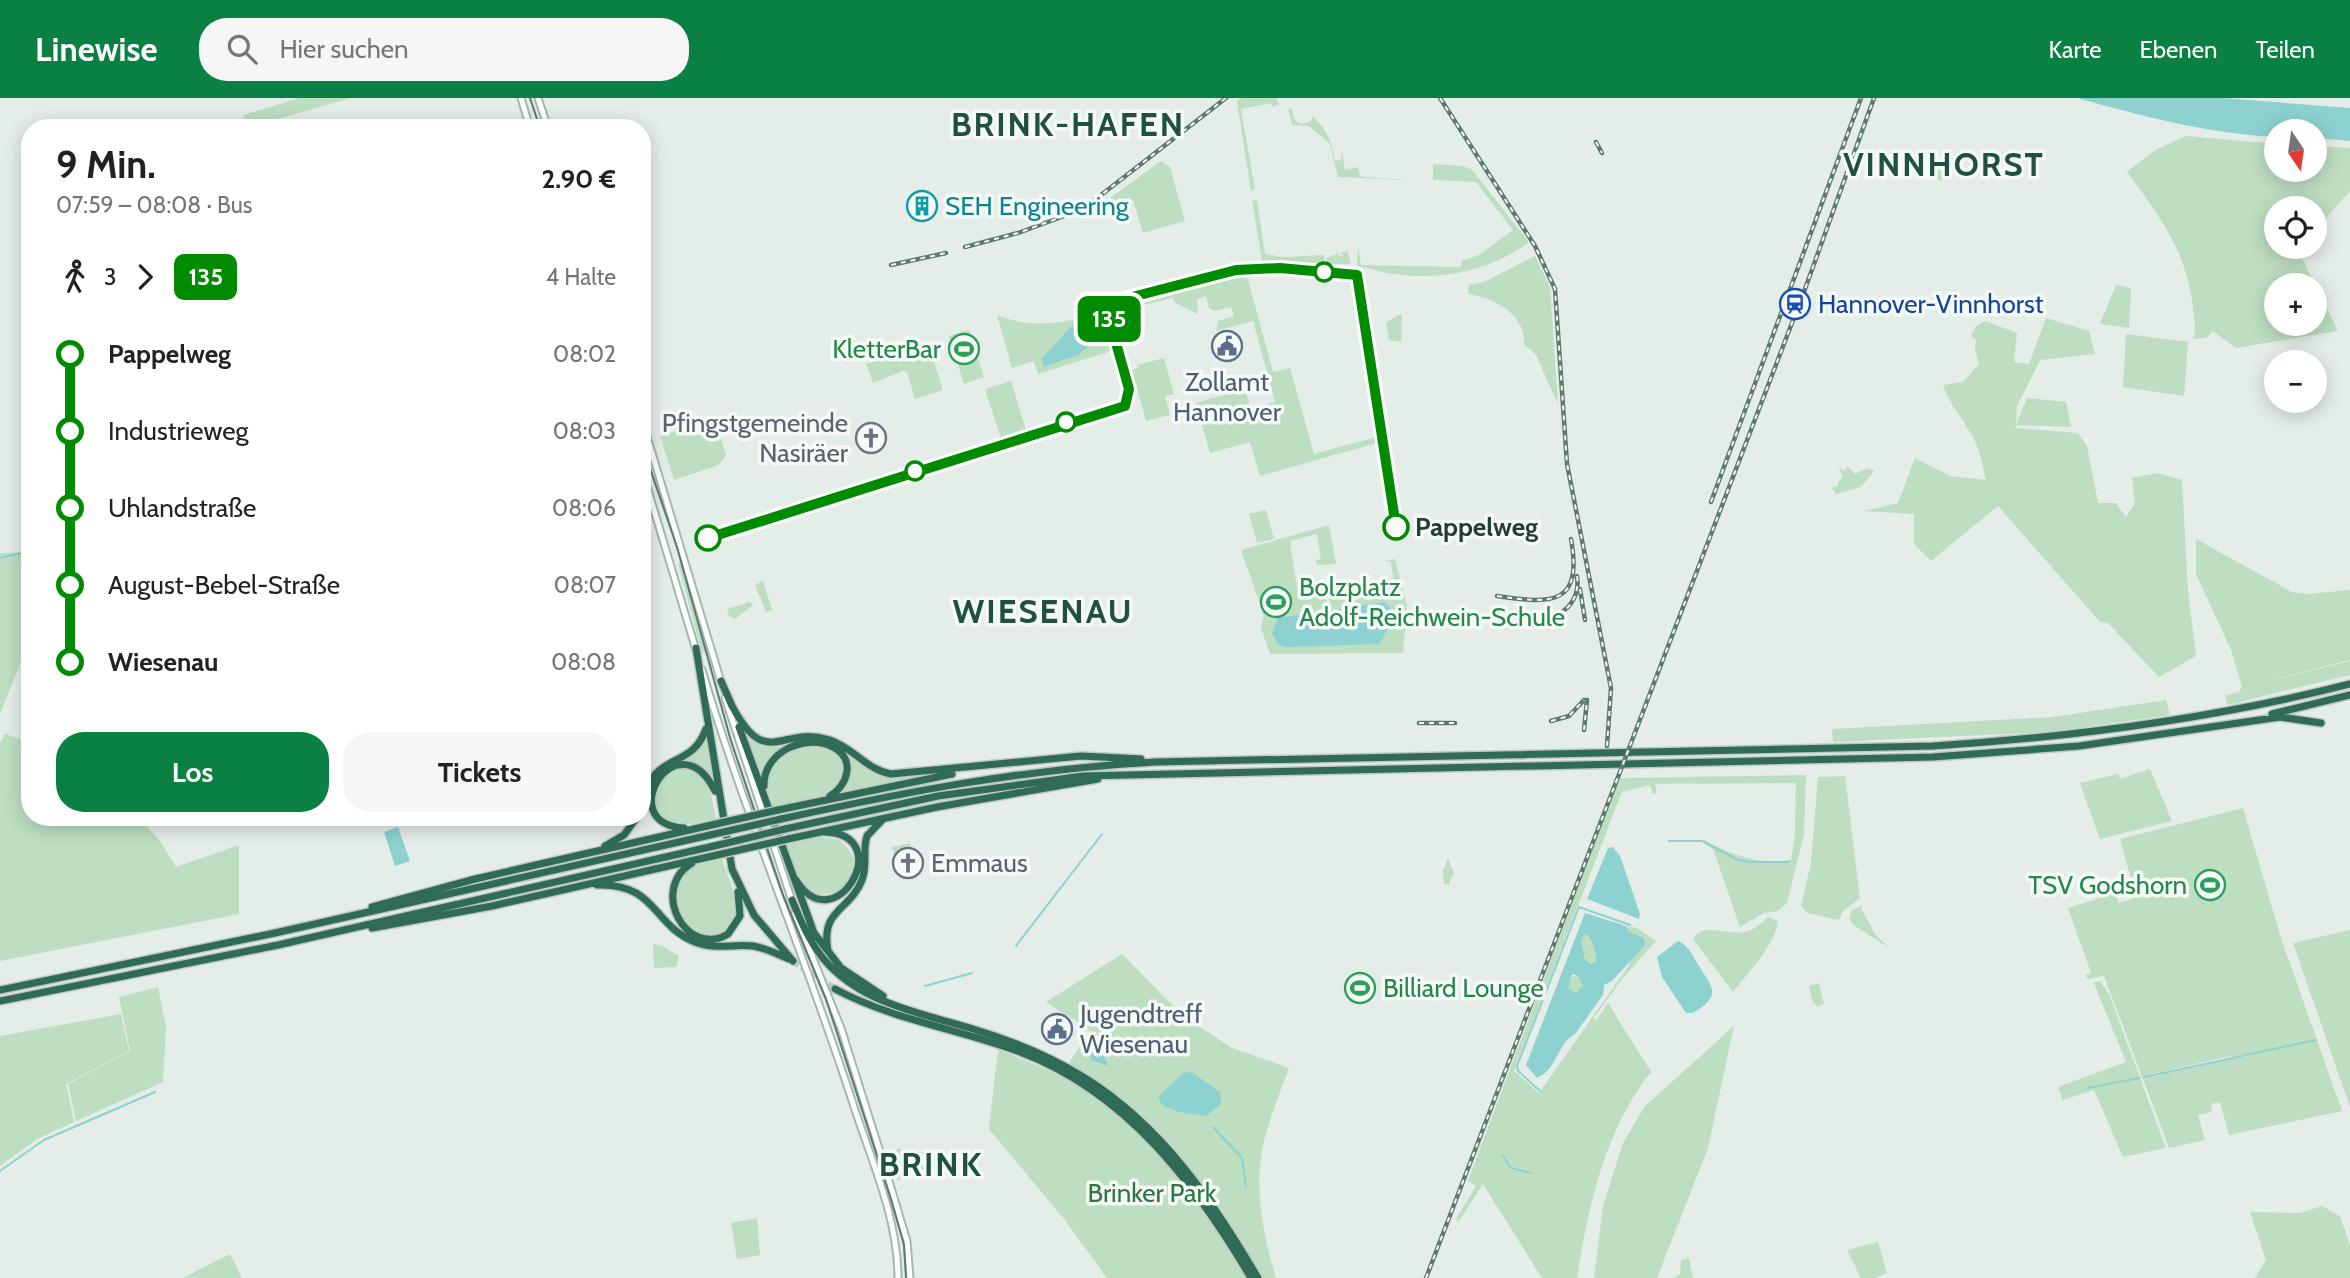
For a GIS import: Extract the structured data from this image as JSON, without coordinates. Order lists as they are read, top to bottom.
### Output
{
  "districts": [
    "BRINK-HAFEN",
    "VINNHORST",
    "WIESENAU",
    "BRINK"
  ],
  "parks": ["Brinker Park"],
  "places": {
    "building": ["SEH Engineering"],
    "station": ["Hannover-Vinnhorst"],
    "public building": ["Zollamt Hannover", "Jugendtreff Wiesenau"],
    "sports": [
      "KletterBar",
      "Bolzplatz Adolf-Reichwein-Schule",
      "TSV Godshorn",
      "Billiard Lounge"
    ],
    "church": ["Pfingstgemeinde Nasiräer", "Emmaus"],
    "other": ["Pappelweg"]
  },
  "lines": ["bus line 135"],
  "north": "bottom",
  "page": {
    "header": "Linewise",
    "search": "Hier suchen",
    "nav": ["Karte", "Ebenen", "Teilen"],
    "on_map": "135",
    "map_buttons": ["+", "−"],
    "heading": ["9 Min.", "07:59 – 08:08 · Bus", "2.90 €"],
    "legs": ["3", "135", "4 Halte"],
    "list": [
      {
        "name": "Pappelweg",
        "value": "08:02"
      },
      {
        "name": "Industrieweg",
        "value": "08:03"
      },
      {
        "name": "Uhlandstraße",
        "value": "08:06"
      },
      {
        "name": "August-Bebel-Straße",
        "value": "08:07"
      },
      {
        "name": "Wiesenau",
        "value": "08:08"
      }
    ],
    "buttons": ["Los", "Tickets"]
  }
}
